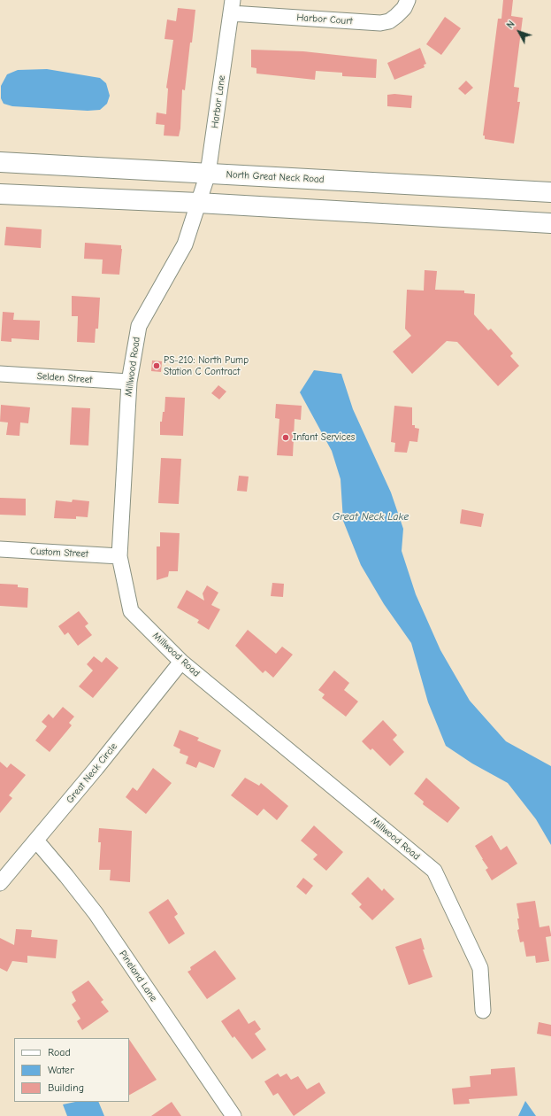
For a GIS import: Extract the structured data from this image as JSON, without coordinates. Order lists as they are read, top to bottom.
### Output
{
  "streets": {
    "main road": ["North Great Neck Road"],
    "street": [
      "Harbor Court",
      "Harbor Lane",
      "Millwood Road",
      "Selden Street",
      "Custom Street",
      "Great Neck Circle",
      "Pineland Lane"
    ]
  },
  "crossings": [
    ["Harbor Court", "Harbor Lane"],
    ["Harbor Lane", "North Great Neck Road"],
    ["Harbor Lane", "Millwood Road"],
    ["Millwood Road", "Selden Street"],
    ["Millwood Road", "Custom Street"],
    ["Millwood Road", "Great Neck Circle"],
    ["Great Neck Circle", "Pineland Lane"]
  ],
  "water": ["Great Neck Lake"],
  "places": ["PS-210: North Pump Station C Contract", "Infant Services"],
  "legend": ["Road", "Water", "Building"],
  "north": "top left"
}
